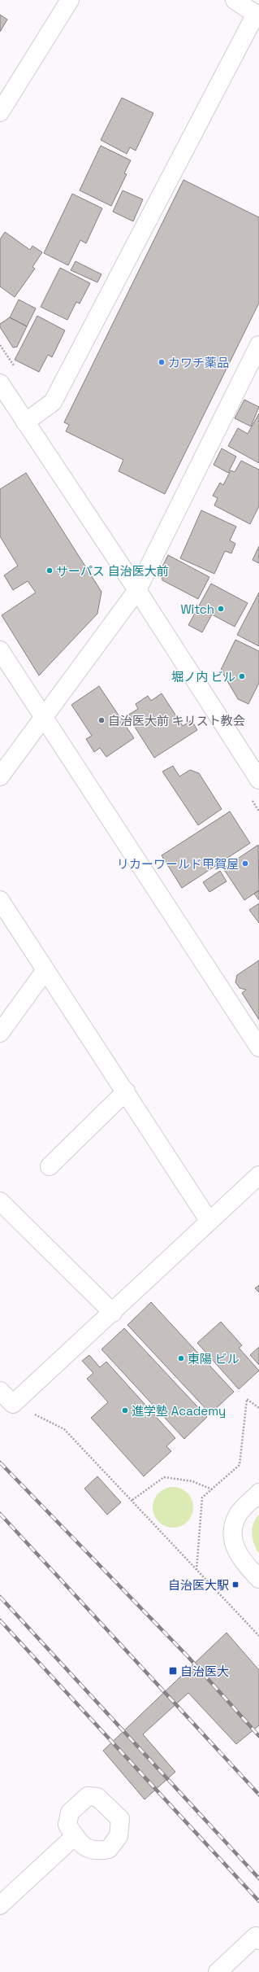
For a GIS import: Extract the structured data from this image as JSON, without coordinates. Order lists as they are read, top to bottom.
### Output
{
  "places": {
    "other": [
      "カワチ薬品",
      "サーパス 自治医大前",
      "Witch",
      "堀ノ内 ビル",
      "自治医大前 キリスト教会",
      "リカーワールド甲賀屋",
      "東陽 ビル",
      "進学塾 Academy"
    ],
    "transit": ["自治医大駅", "自治医大"]
  }
}
